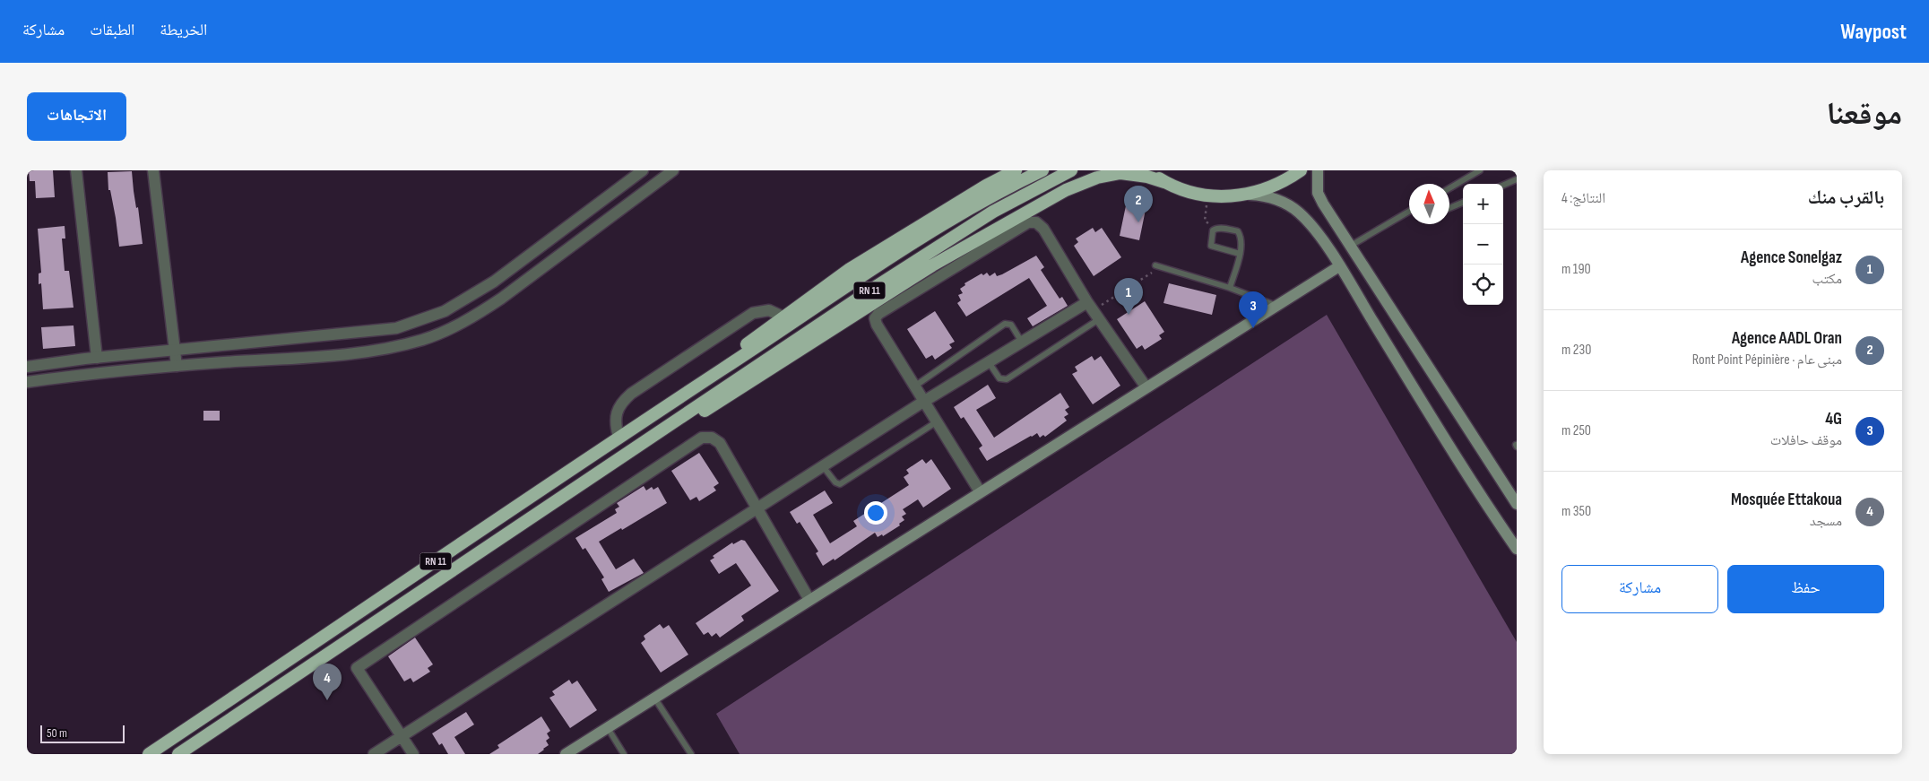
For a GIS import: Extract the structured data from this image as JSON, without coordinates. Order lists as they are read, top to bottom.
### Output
{
  "streets": {
    "highway": ["RN 11"]
  },
  "scale_bar": "50 m",
  "north": "top",
  "page": {
    "header": "Waypost",
    "nav": ["الخريطة", "الطبقات", "مشاركة"],
    "title": "موقعنا",
    "buttons": [
      "الاتجاهات",
      ["حفظ", "مشاركة"]
    ],
    "heading": ["بالقرب منك", "النتائج: 4"],
    "map_buttons": ["+", "−"],
    "pins": [
      "2",
      "1",
      "3",
      "4"
    ],
    "list": [
      {
        "mark": "1",
        "name": "Agence Sonelgaz",
        "note": "مكتب",
        "value": "190 m"
      },
      {
        "mark": "2",
        "name": "Agence AADL Oran",
        "note": "مبنى عام · Ront Point Pépinière",
        "value": "230 m"
      },
      {
        "mark": "3",
        "name": "4G",
        "note": "موقف حافلات",
        "value": "250 m"
      },
      {
        "mark": "4",
        "name": "Mosquée Ettakoua",
        "note": "مسجد",
        "value": "350 m"
      }
    ],
    "scale": "50 m"
  }
}
